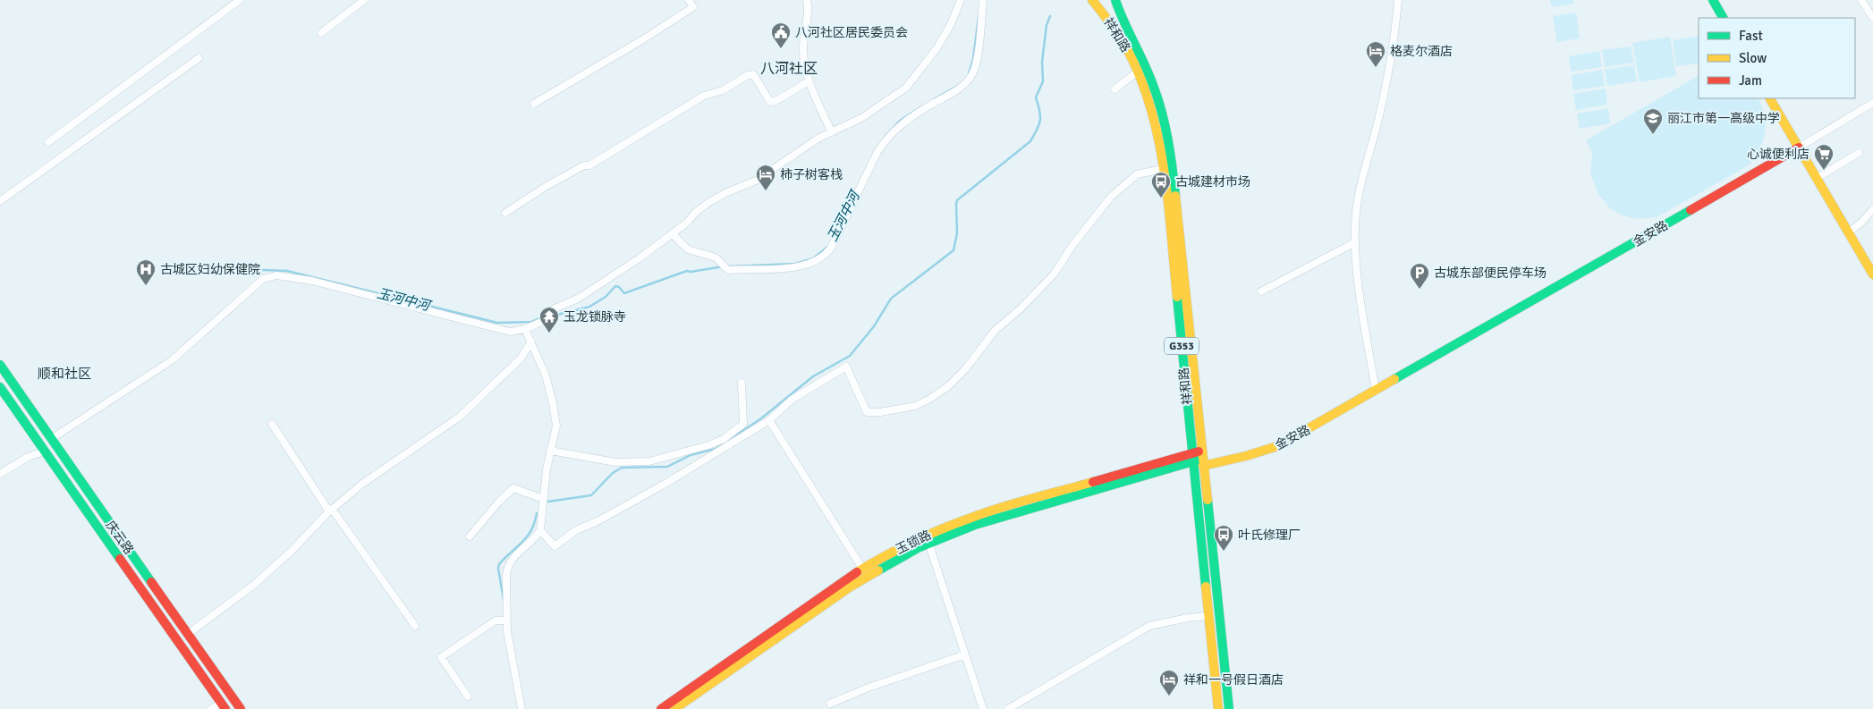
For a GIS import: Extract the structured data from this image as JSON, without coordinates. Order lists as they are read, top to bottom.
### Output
{
  "streets": {
    "main road": [
      "祥和路",
      "金安路",
      "G353",
      "庆云路",
      "玉锁路"
    ]
  },
  "crossings": [
    ["祥和路", "金安路"],
    ["祥和路", "玉锁路"],
    ["金安路", "玉锁路"]
  ],
  "districts": ["八河社区", "顺和社区"],
  "water": ["玉河中河"],
  "places": {
    "public building": ["八河社区居民委员会"],
    "hotel": ["格麦尔酒店", "柿子树客栈", "祥和一号假日酒店"],
    "school or university": ["丽江市第一高级中学"],
    "supermarket": ["心诚便利店"],
    "bus stop": ["古城建材市场", "叶氏修理厂"],
    "hospital": ["古城区妇幼保健院"],
    "parking": ["古城东部便民停车场"],
    "temple": ["玉龙锁脉寺"]
  },
  "legend": ["Fast", "Slow", "Jam"]
}
